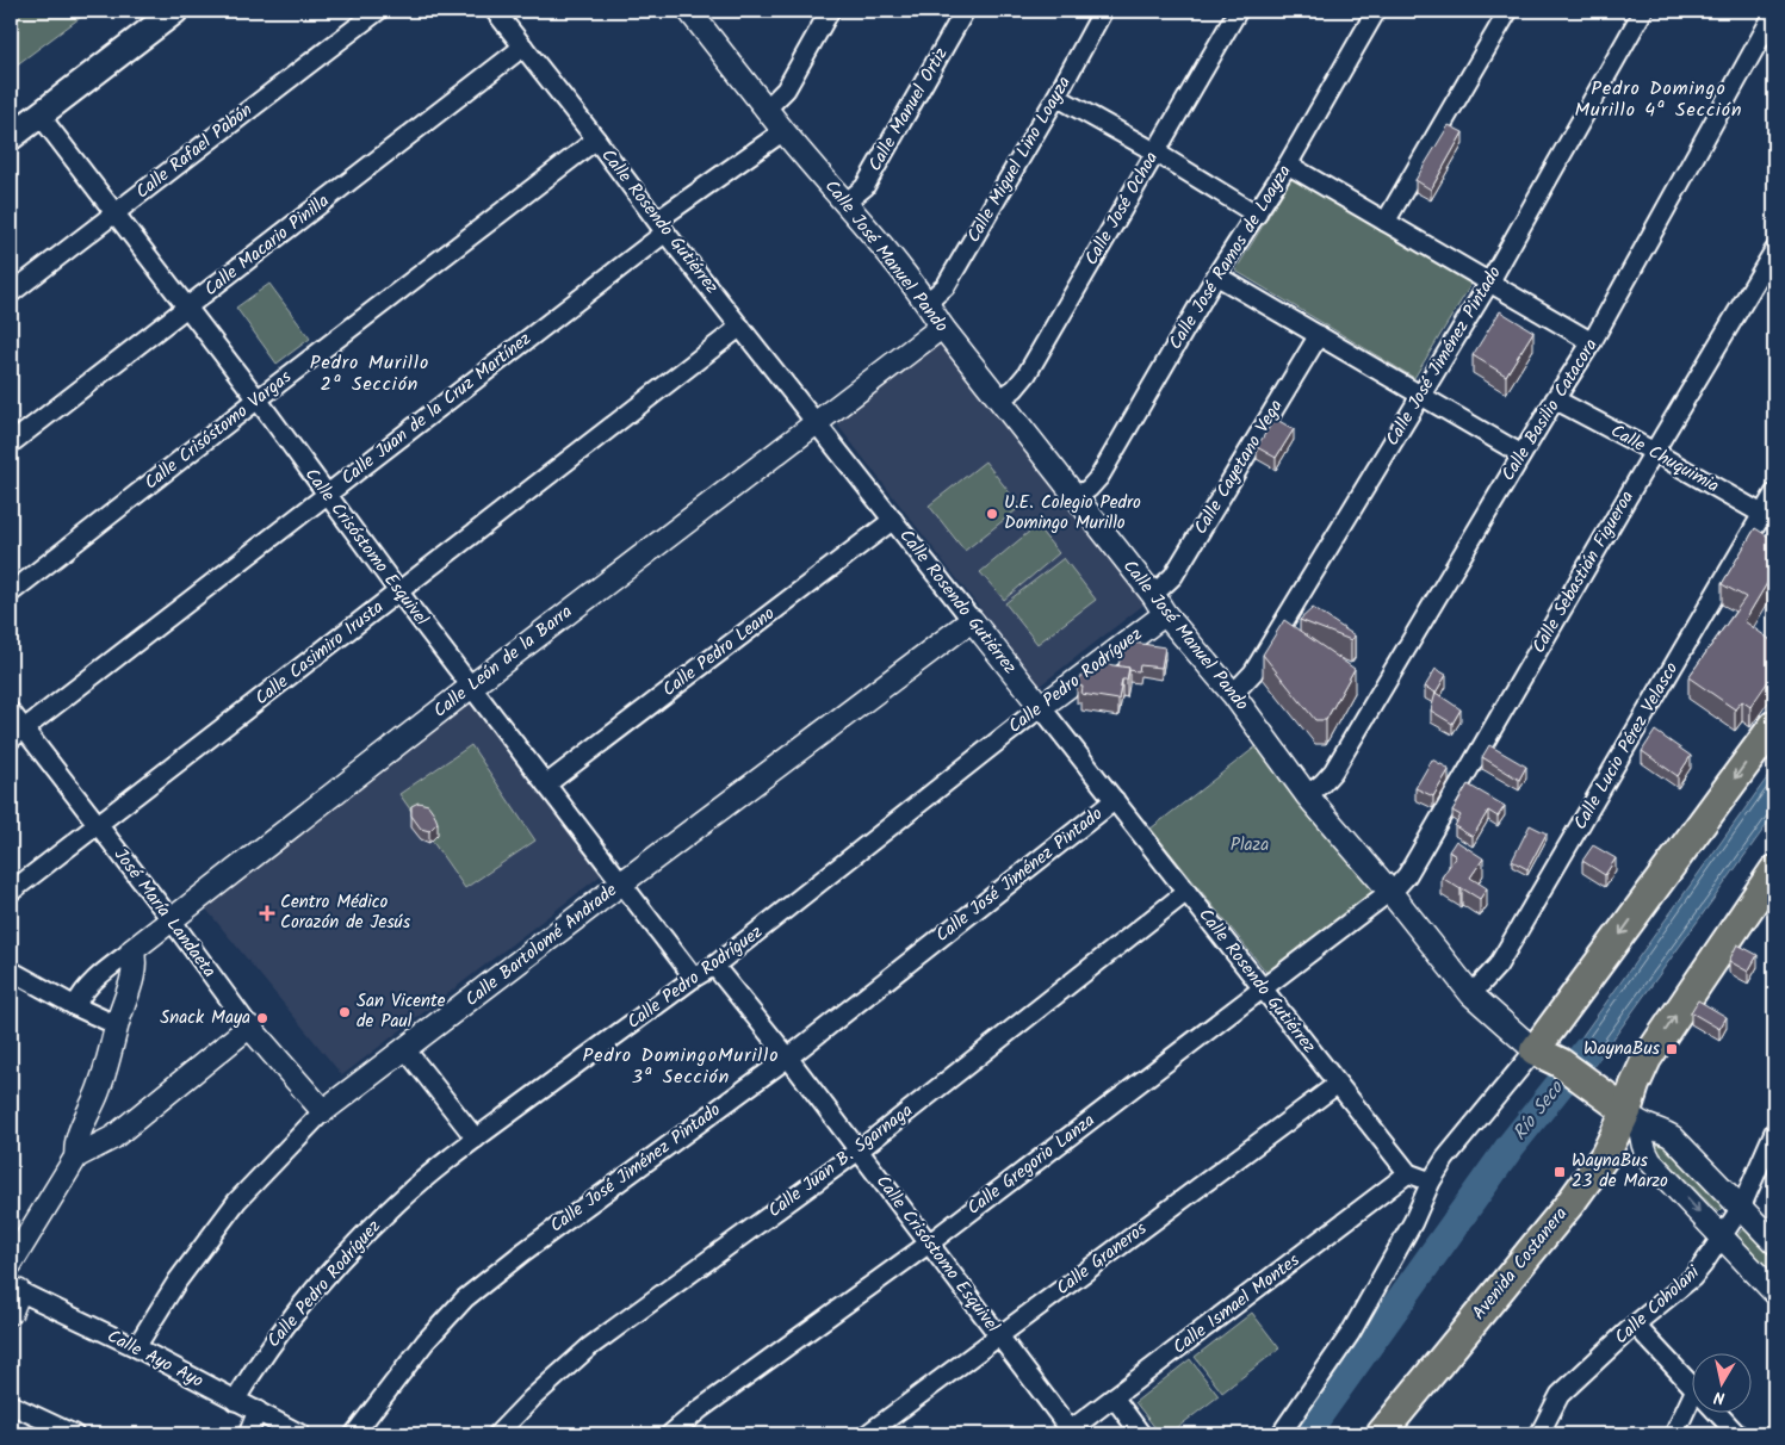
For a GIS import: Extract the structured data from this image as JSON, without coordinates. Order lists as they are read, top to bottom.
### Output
{
  "streets": {
    "main road": ["Calle José Manuel Pando", "Avenida Costanera"],
    "street": [
      "Calle Manuel Ortiz",
      "Calle Rafael Pabón",
      "Calle Miguel Lino Loayza",
      "Calle José Ochoa",
      "Calle Rosendo Gutiérrez",
      "Calle Macario Pinilla",
      "Calle José Ramos de Loayza",
      "Calle José Jiménez Pintado",
      "Calle Juan de la Cruz Martínez",
      "Calle Basilio Catacora",
      "Calle Crisóstomo Vargas",
      "Calle Chuquimia",
      "Calle Cayetano Vega",
      "Calle Crisóstomo Esquivel",
      "Calle Sebastián Figueroa",
      "Calle Pedro Leano",
      "Calle Casimiro Irusta",
      "Calle León de la Barra",
      "Calle Pedro Rodríguez",
      "Calle Lucio Pérez Velasco",
      "José María Landaeta",
      "Calle Bartolomé Andrade",
      "Calle Juan B. Sgarnaga",
      "Calle Gregorio Lanza",
      "Calle Graneros",
      "Calle Ismael Montes",
      "Calle Coholani",
      "Calle Ayo Ayo"
    ]
  },
  "crossings": [
    ["Calle Manuel Ortiz", "Calle José Manuel Pando"],
    ["Calle Rafael Pabón", "Calle Crisóstomo Esquivel"],
    ["Calle Miguel Lino Loayza", "Calle José Manuel Pando"],
    ["Calle José Ochoa", "Calle José Manuel Pando"],
    ["Calle Rosendo Gutiérrez", "Calle Macario Pinilla"],
    ["Calle Rosendo Gutiérrez", "Calle José Jiménez Pintado"],
    ["Calle Rosendo Gutiérrez", "Calle Juan de la Cruz Martínez"],
    ["Calle Rosendo Gutiérrez", "Calle Crisóstomo Vargas"],
    ["Calle Rosendo Gutiérrez", "Calle Pedro Leano"],
    ["Calle Rosendo Gutiérrez", "Calle Casimiro Irusta"],
    ["Calle Rosendo Gutiérrez", "Calle León de la Barra"],
    ["Calle Rosendo Gutiérrez", "Calle Pedro Rodríguez"],
    ["Calle Rosendo Gutiérrez", "Calle Bartolomé Andrade"],
    ["Calle Rosendo Gutiérrez", "Calle Juan B. Sgarnaga"],
    ["Calle Rosendo Gutiérrez", "Calle Gregorio Lanza"],
    ["Calle Rosendo Gutiérrez", "Calle Graneros"],
    ["Calle Rosendo Gutiérrez", "Calle Ismael Montes"],
    ["Calle Macario Pinilla", "Calle Crisóstomo Esquivel"],
    ["Calle José Manuel Pando", "Calle José Ramos de Loayza"],
    ["Calle José Manuel Pando", "Calle José Jiménez Pintado"],
    ["Calle José Manuel Pando", "Calle Juan de la Cruz Martínez"],
    ["Calle José Manuel Pando", "Calle Basilio Catacora"],
    ["Calle José Manuel Pando", "Calle Cayetano Vega"],
    ["Calle José Manuel Pando", "Calle Sebastián Figueroa"],
    ["Calle José Manuel Pando", "Calle León de la Barra"],
    ["Calle José Manuel Pando", "Calle Pedro Rodríguez"],
    ["Calle José Manuel Pando", "Calle Lucio Pérez Velasco"],
    ["Calle José Manuel Pando", "Calle Gregorio Lanza"],
    ["Calle José Manuel Pando", "Avenida Costanera"],
    ["Calle José Jiménez Pintado", "Calle Crisóstomo Esquivel"],
    ["Calle Juan de la Cruz Martínez", "Calle Crisóstomo Esquivel"],
    ["Calle Juan de la Cruz Martínez", "José María Landaeta"],
    ["Calle Basilio Catacora", "Calle Chuquimia"],
    ["Calle Crisóstomo Vargas", "Calle Crisóstomo Esquivel"],
    ["Calle Chuquimia", "Calle Sebastián Figueroa"],
    ["Calle Chuquimia", "Calle Lucio Pérez Velasco"],
    ["Calle Cayetano Vega", "Calle Pedro Rodríguez"],
    ["Calle Crisóstomo Esquivel", "Calle Pedro Leano"],
    ["Calle Crisóstomo Esquivel", "Calle Casimiro Irusta"],
    ["Calle Crisóstomo Esquivel", "Calle León de la Barra"],
    ["Calle Crisóstomo Esquivel", "Calle Pedro Rodríguez"],
    ["Calle Crisóstomo Esquivel", "Calle Bartolomé Andrade"],
    ["Calle Crisóstomo Esquivel", "Calle Juan B. Sgarnaga"],
    ["Calle Crisóstomo Esquivel", "Calle Gregorio Lanza"],
    ["Calle Crisóstomo Esquivel", "Calle Graneros"],
    ["Calle Crisóstomo Esquivel", "Calle Ismael Montes"],
    ["Calle Sebastián Figueroa", "Calle Gregorio Lanza"],
    ["Calle Casimiro Irusta", "José María Landaeta"],
    ["Calle León de la Barra", "José María Landaeta"],
    ["Calle Pedro Rodríguez", "Calle Ayo Ayo"],
    ["José María Landaeta", "Calle Bartolomé Andrade"],
    ["Calle Bartolomé Andrade", "Calle Ayo Ayo"]
  ],
  "districts": ["Pedro Domingo Murillo 4ª Sección", "Pedro Murillo 2ª Sección", "Pedro DomingoMurillo 3ª Sección"],
  "water": ["Río Seco"],
  "parks": ["Plaza"],
  "places": {
    "other": ["U.E. Colegio Pedro Domingo Murillo", "San Vicente de Paul", "Snack Maya"],
    "health": ["Centro Médico Corazón de Jesús"],
    "transit": ["WaynaBus", "WaynaBus 23 de Marzo"]
  },
  "north": "bottom"
}
